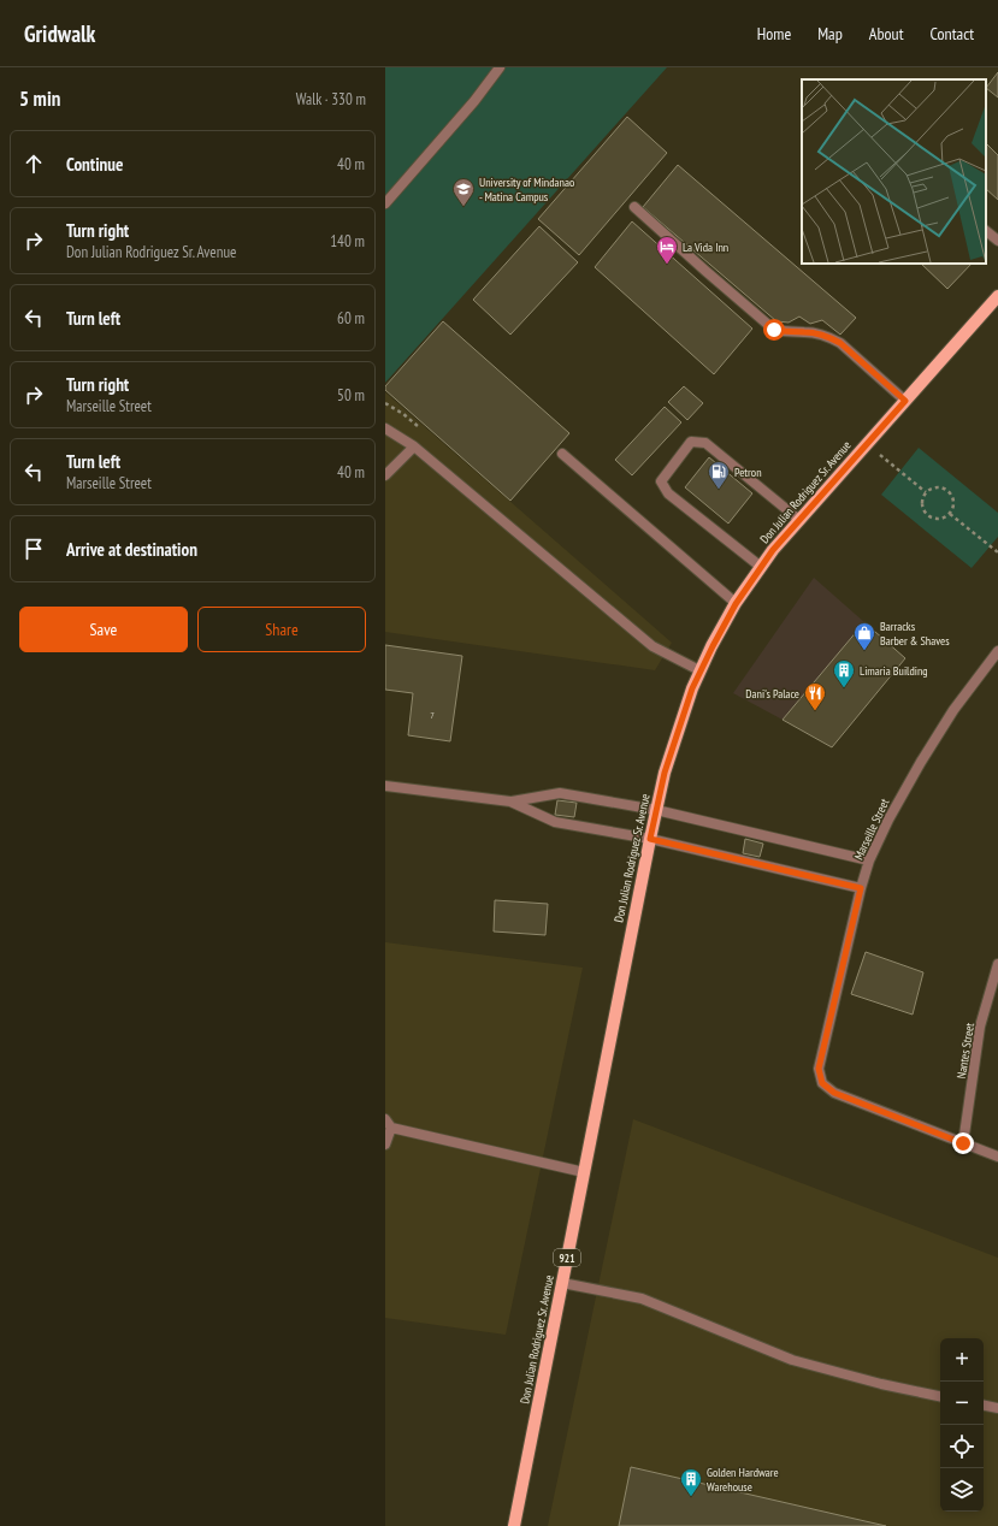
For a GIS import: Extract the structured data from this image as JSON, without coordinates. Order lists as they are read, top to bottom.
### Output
{
  "streets": {
    "main road": ["Don Julian Rodriguez Sr. Avenue", "921"],
    "street": ["Marseille Street", "Nantes Street"]
  },
  "crossings": [
    ["Marseille Street", "Nantes Street"]
  ],
  "places": {
    "school or university": ["University of Mindanao - Matina Campus"],
    "hotel": ["La Vida Inn"],
    "fuel station": ["Petron"],
    "shop": ["Barracks Barber & Shaves"],
    "building": ["Limaria Building", "Golden Hardware Warehouse"],
    "restaurant": ["Dani's Palace"]
  },
  "house_numbers": ["7"],
  "page": {
    "header": "Gridwalk",
    "nav": [
      "Home",
      "Map",
      "About",
      "Contact"
    ],
    "heading": ["5 min", "Walk · 330 m"],
    "list": [
      ["Continue", "40 m"],
      ["Turn right", "Don Julian Rodriguez Sr. Avenue", "140 m"],
      ["Turn left", "60 m"],
      ["Turn right", "Marseille Street", "50 m"],
      ["Turn left", "Marseille Street", "40 m"],
      "Arrive at destination"
    ],
    "buttons": ["Save", "Share"],
    "map_buttons": ["+", "−"]
  }
}
